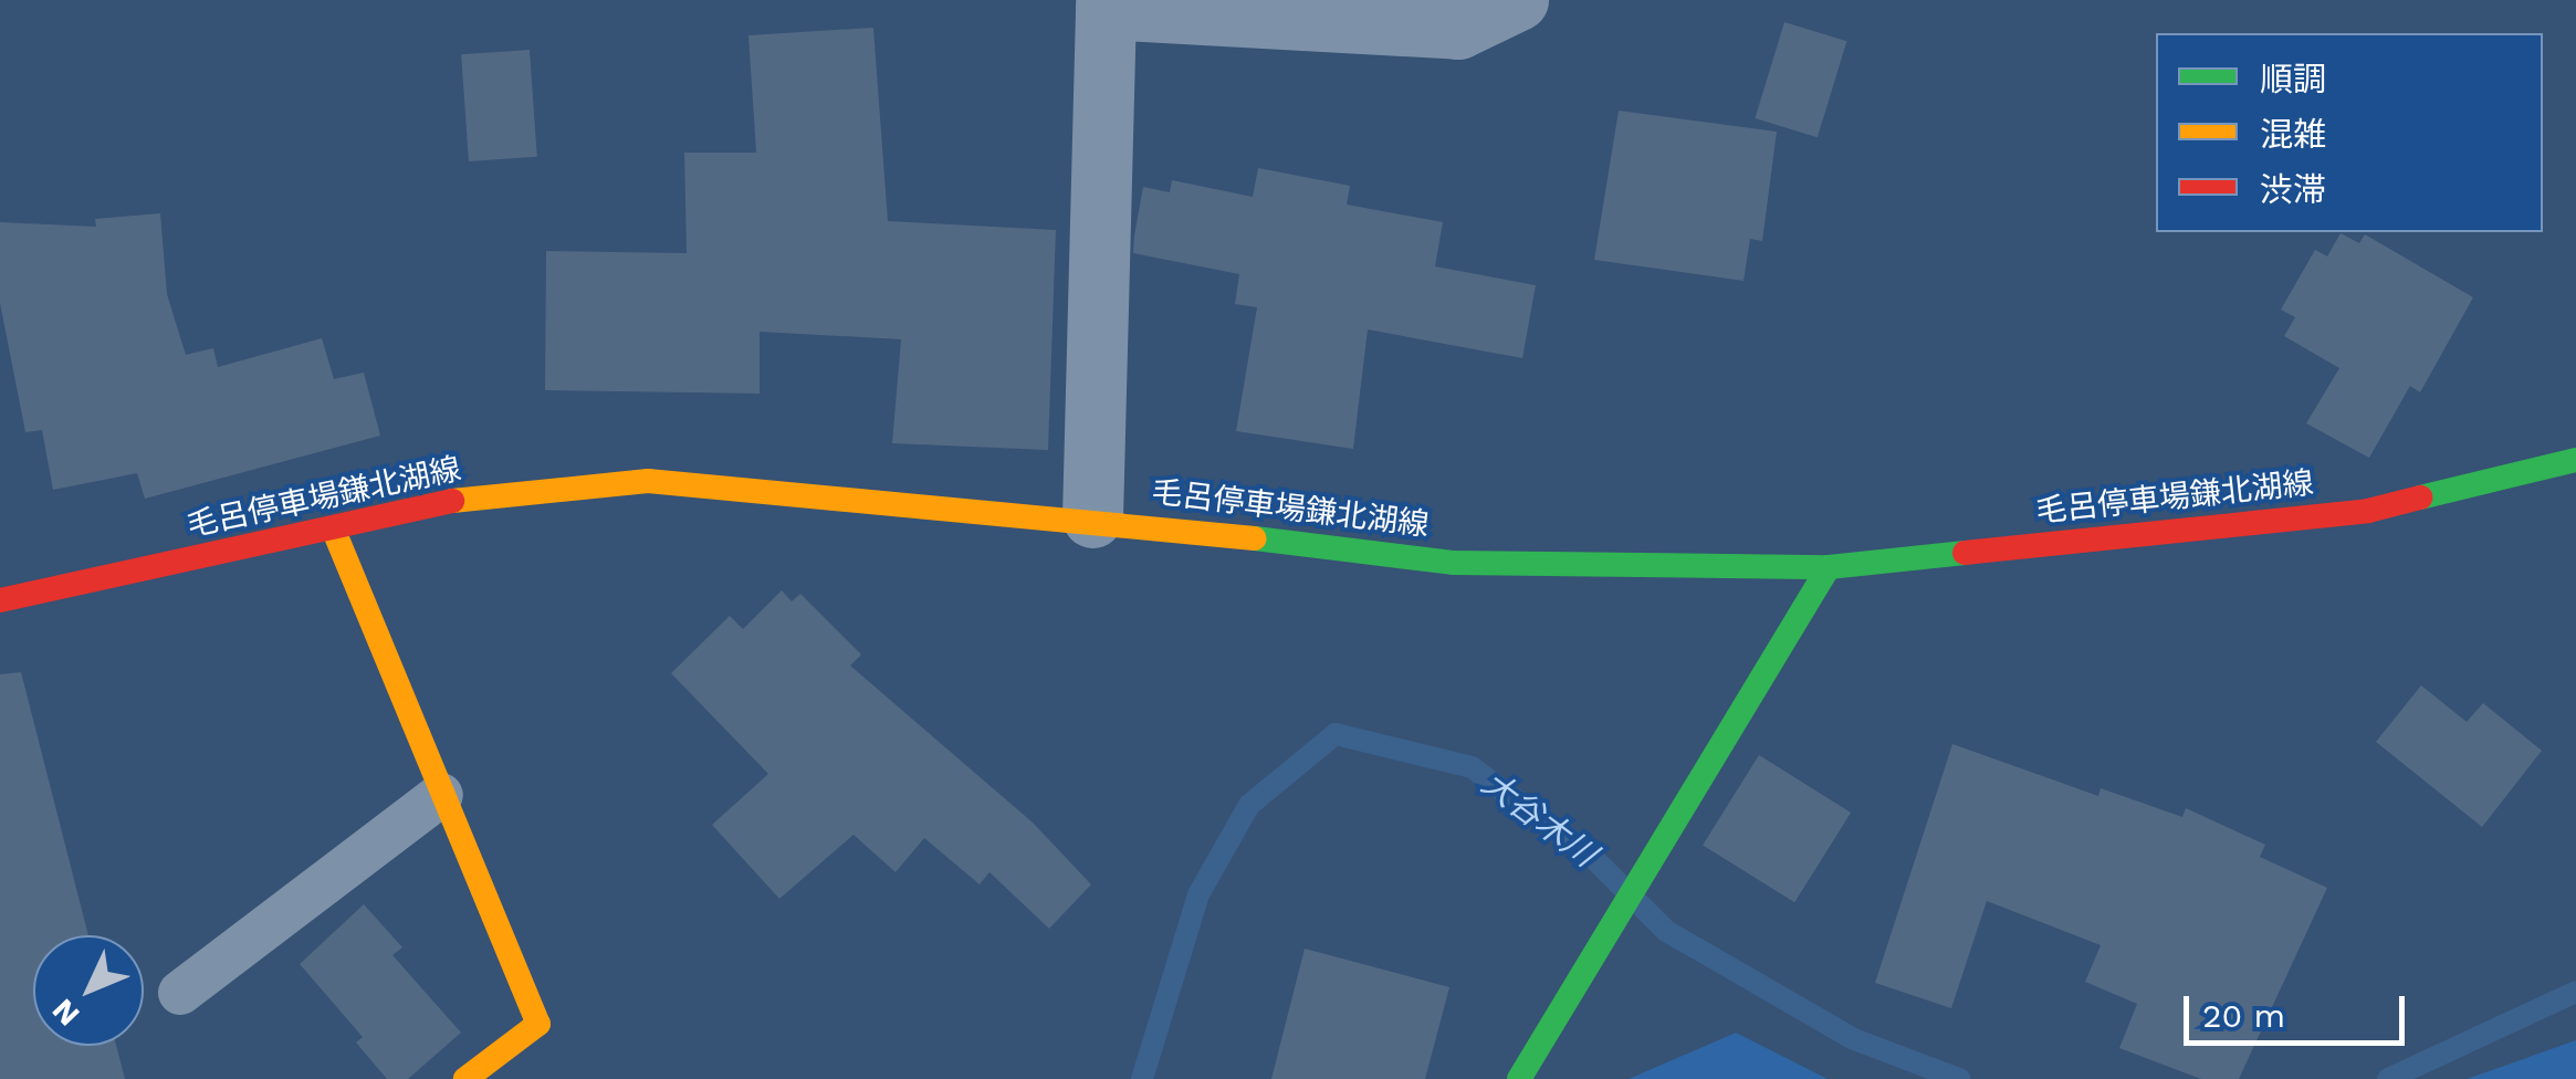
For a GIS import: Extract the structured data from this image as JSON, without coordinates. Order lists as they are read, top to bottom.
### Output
{
  "streets": {
    "main road": ["毛呂停車場鎌北湖線"]
  },
  "water": ["大谷木川"],
  "legend": ["順調", "混雑", "渋滞"],
  "scale_bar": "20 m",
  "north": "bottom left"
}
